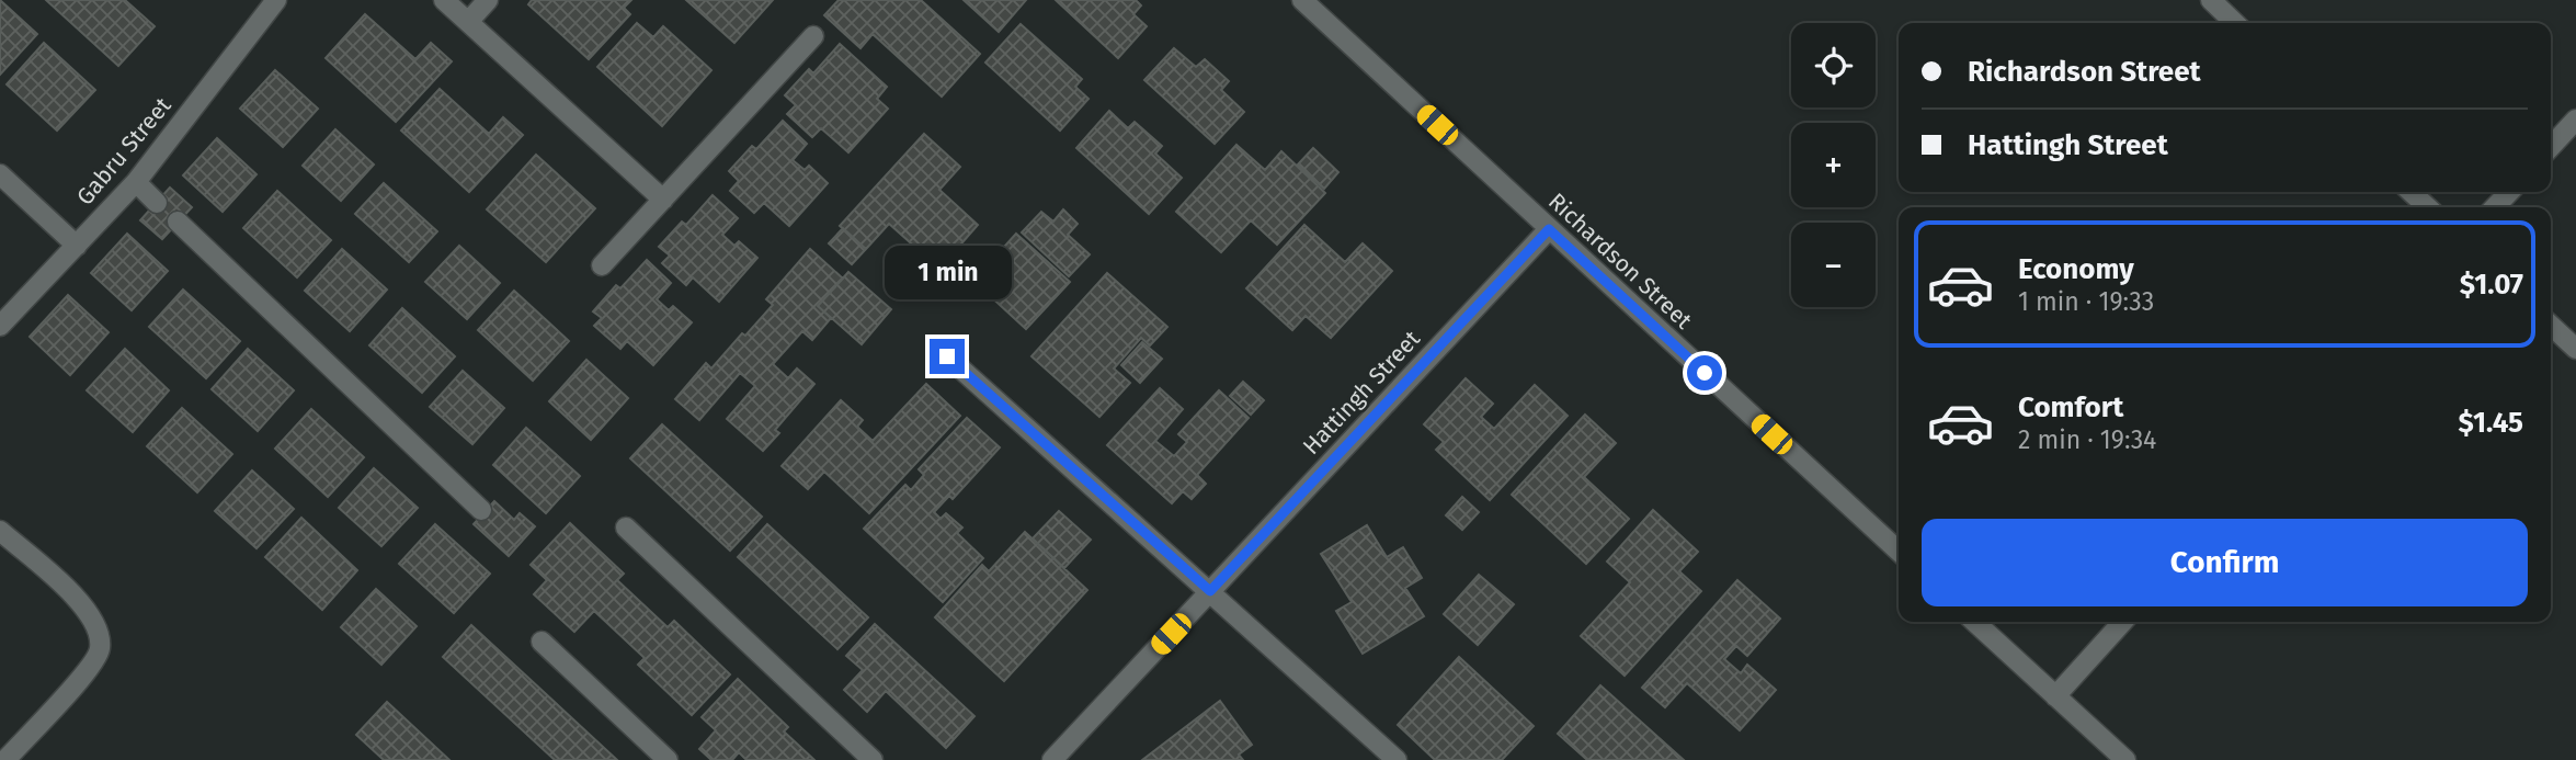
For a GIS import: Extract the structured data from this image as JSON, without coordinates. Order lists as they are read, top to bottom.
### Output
{
  "streets": {
    "street": ["Gabru Street", "Richardson Street", "Hattingh Street"]
  },
  "crossings": [
    ["Richardson Street", "Hattingh Street"]
  ],
  "page": {
    "map_buttons": ["+", "−"],
    "banner": ["Richardson Street", "Hattingh Street"],
    "list": [
      {
        "name": "Economy",
        "note": "1 min · 19:33",
        "value": "$1.07"
      },
      {
        "name": "Comfort",
        "note": "2 min · 19:34",
        "value": "$1.45"
      }
    ],
    "bubble": "1 min",
    "buttons": "Confirm"
  }
}
